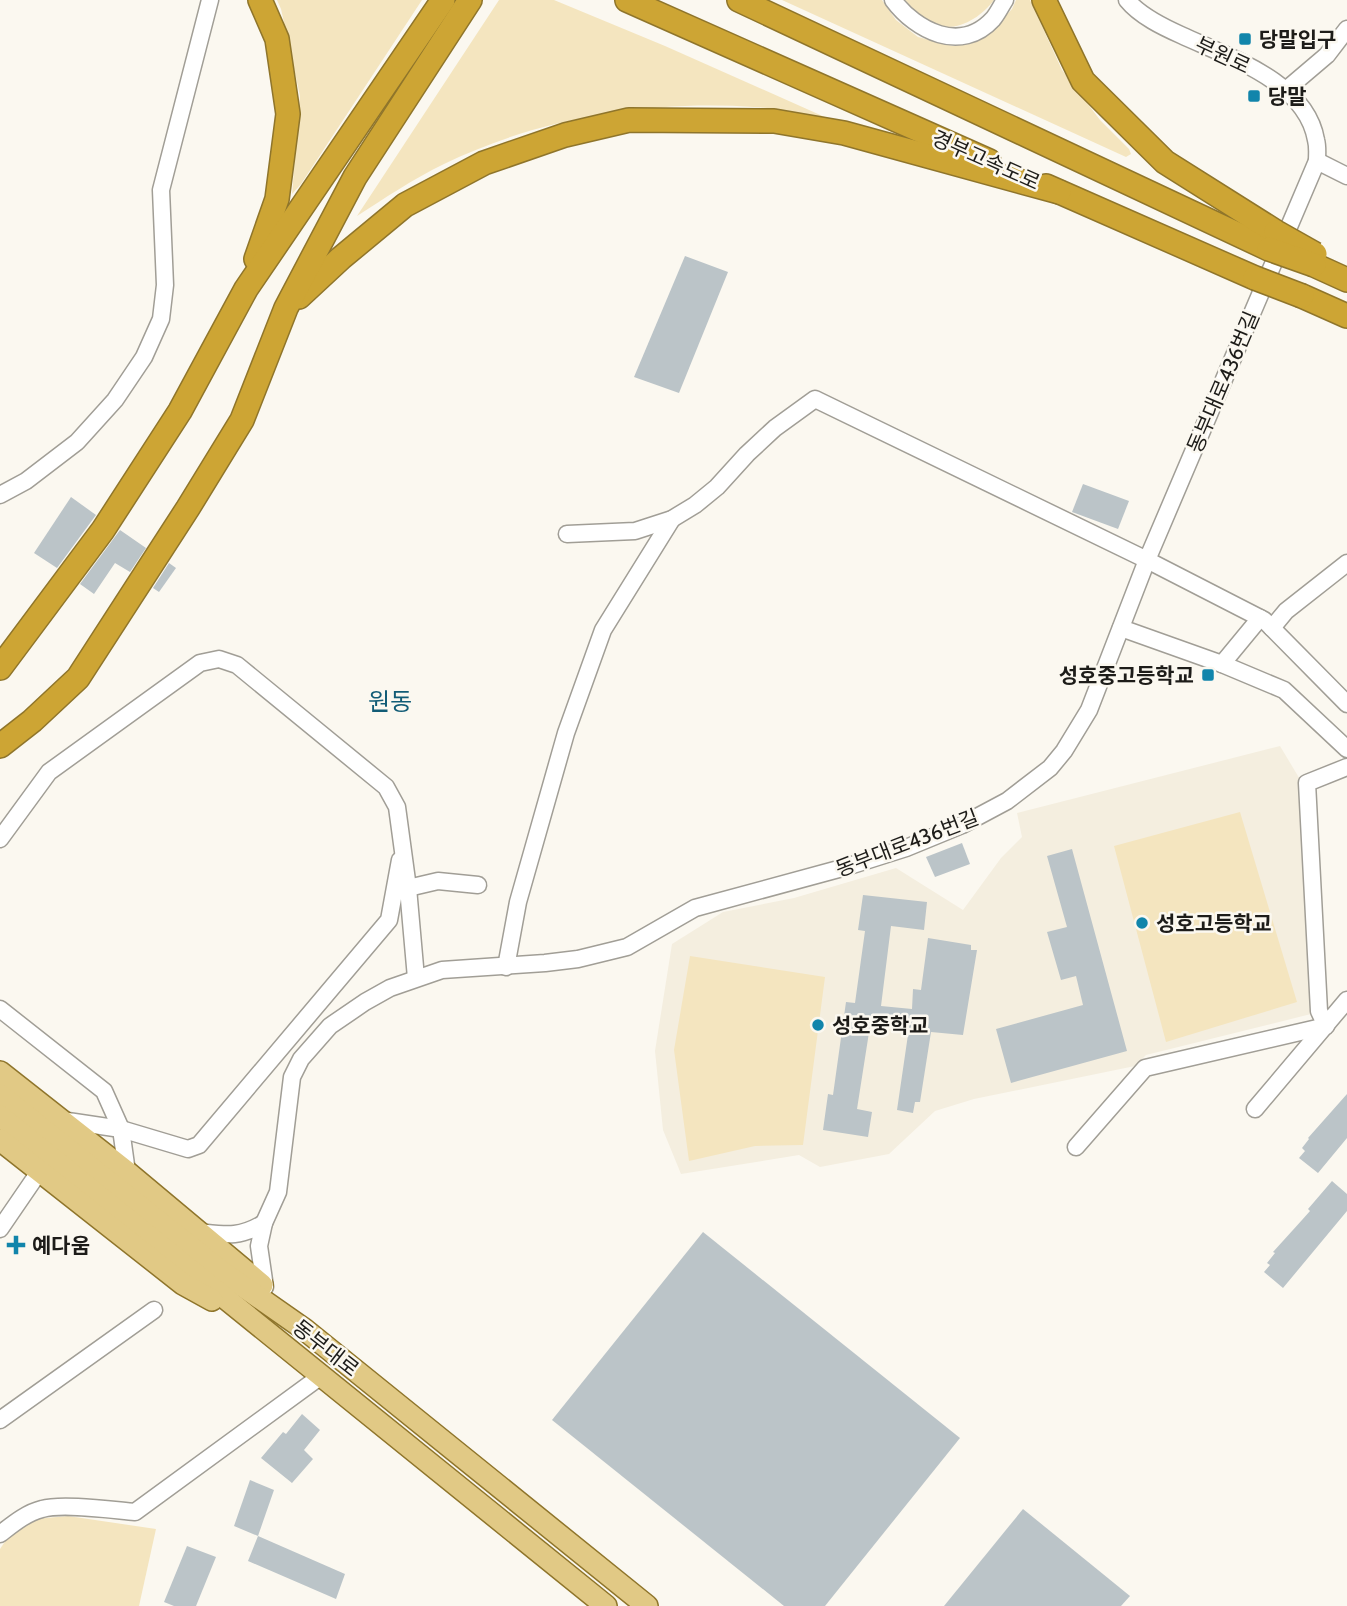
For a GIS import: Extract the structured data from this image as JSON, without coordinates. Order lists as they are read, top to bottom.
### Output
{
  "streets": {
    "highway": ["경부고속도로"],
    "main road": ["동부대로"],
    "street": ["부원로", "동부대로436번길"]
  },
  "crossings": [
    ["부원로", "동부대로436번길"]
  ],
  "districts": ["원동"],
  "places": {
    "transit": ["당말입구", "당말", "성호중고등학교"],
    "other": ["성호고등학교", "성호중학교"],
    "health": ["예다움"]
  }
}
